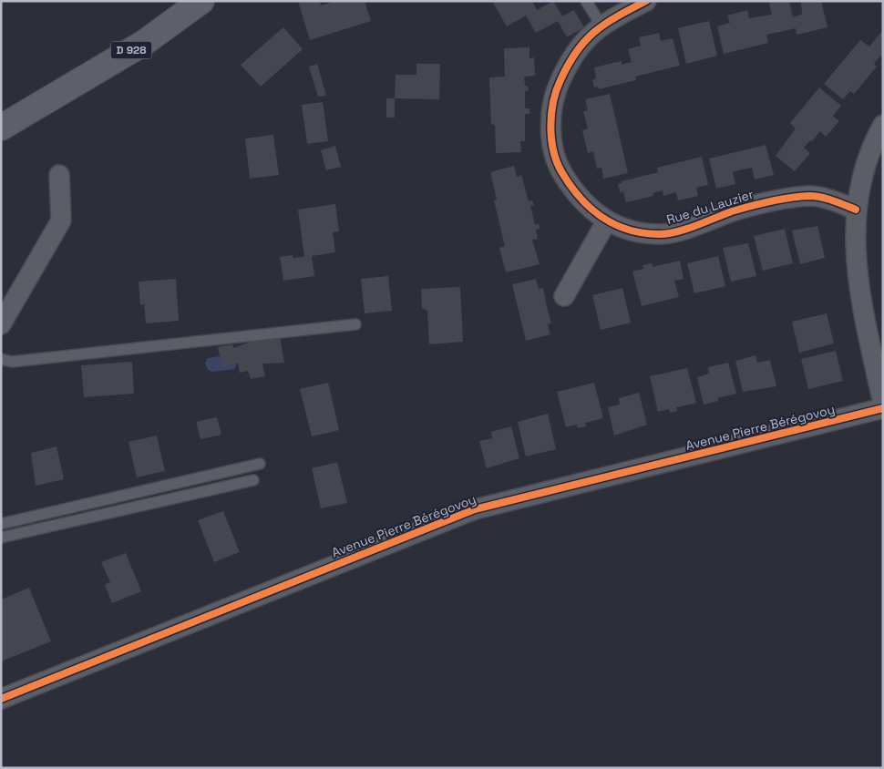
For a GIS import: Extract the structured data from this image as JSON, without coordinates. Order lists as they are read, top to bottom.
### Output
{
  "streets": {
    "main road": ["D 928"],
    "street": ["Rue du Lauzier", "Avenue Pierre Bérégovoy"]
  }
}
